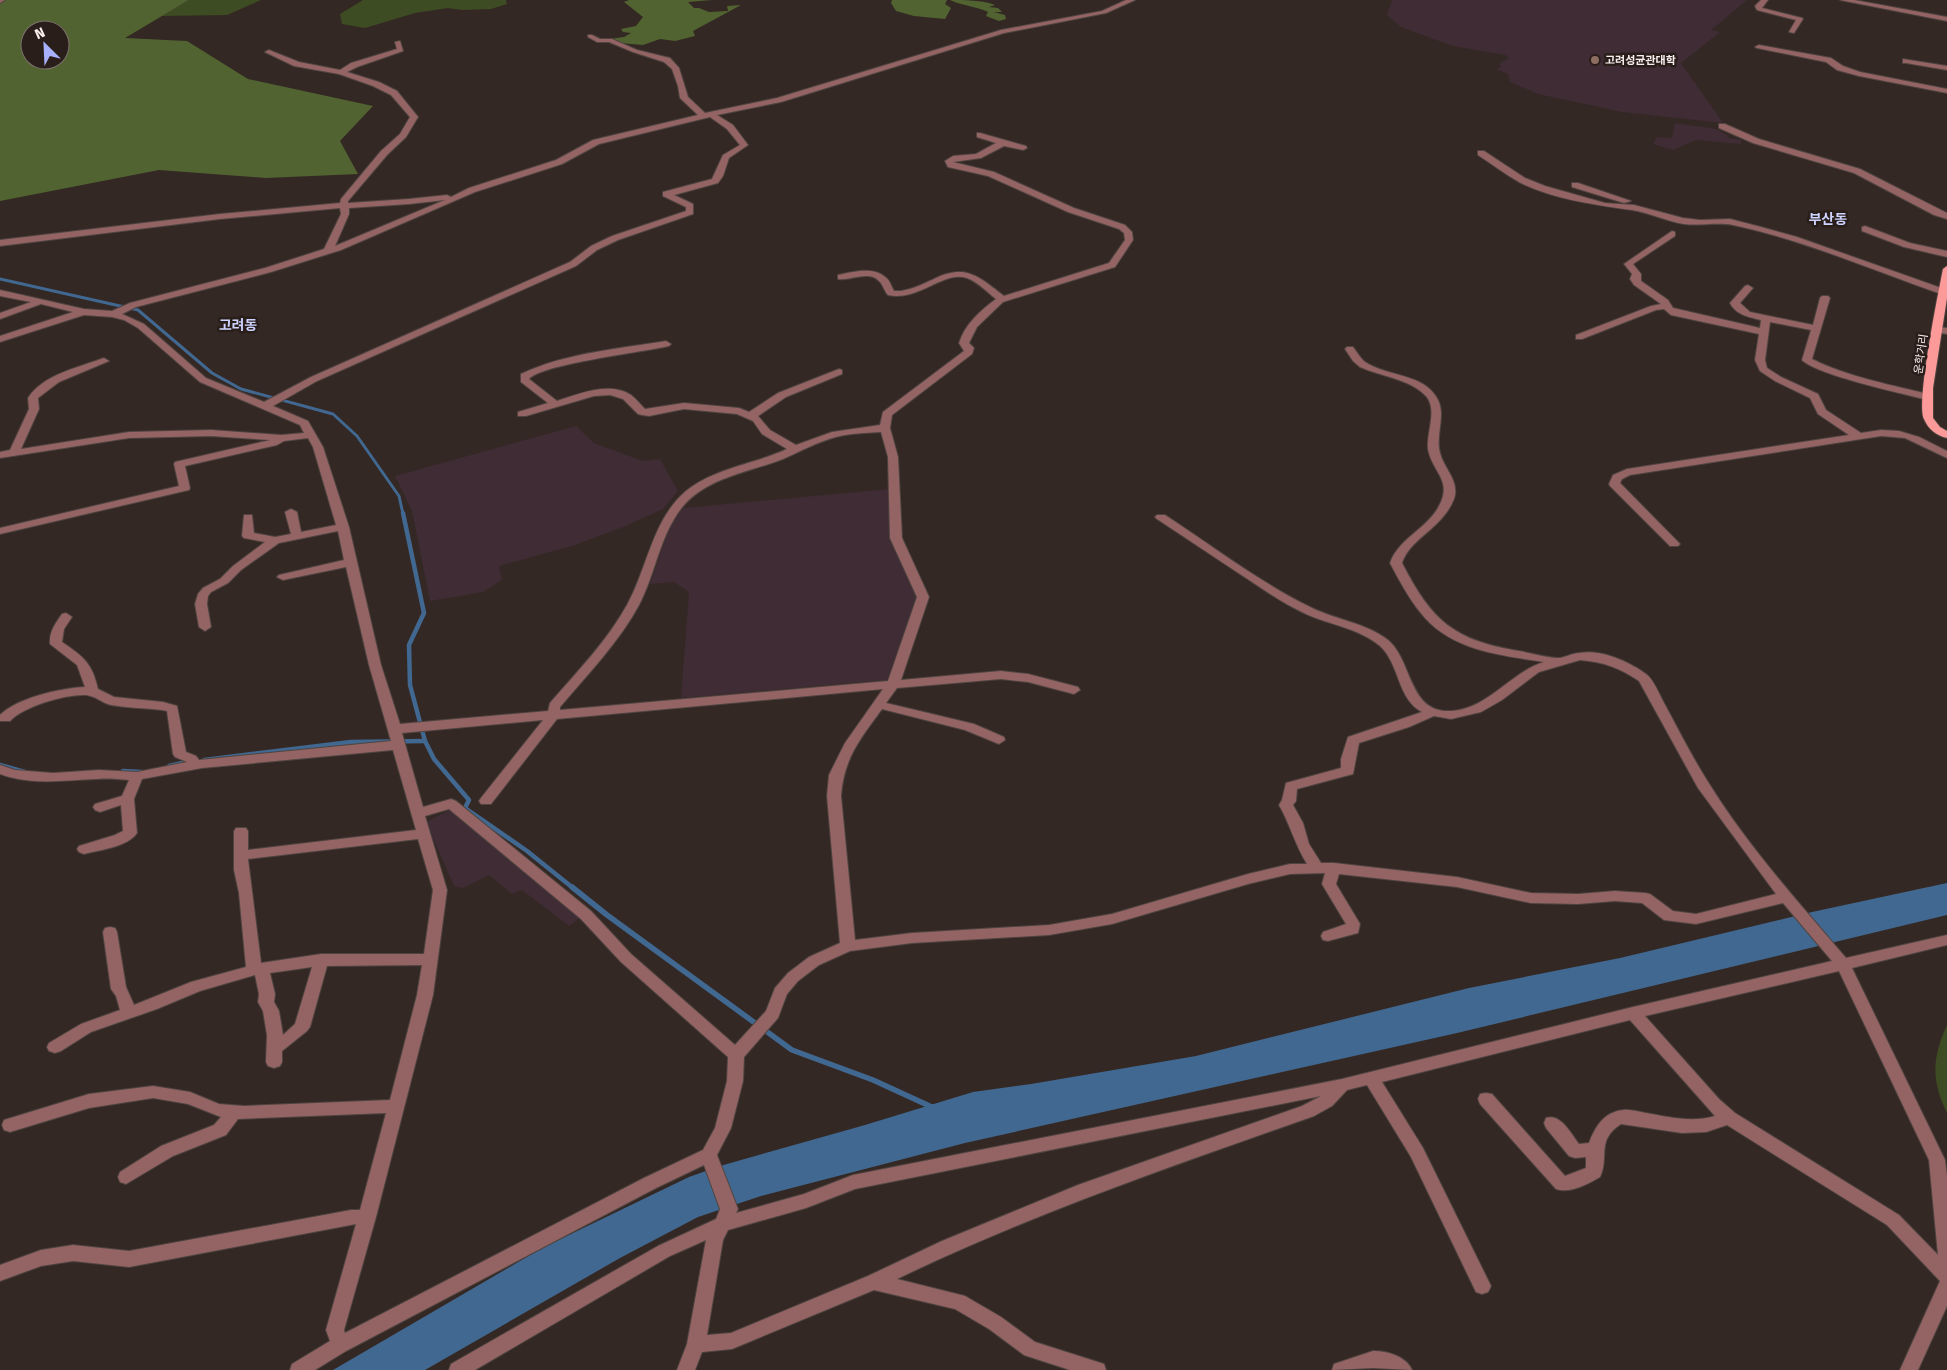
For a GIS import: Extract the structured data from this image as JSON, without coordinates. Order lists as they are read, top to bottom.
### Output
{
  "streets": {
    "main road": ["운학거리"]
  },
  "districts": ["부산동", "고려동"],
  "places": ["고려성균관대학"],
  "north": "top left"
}
